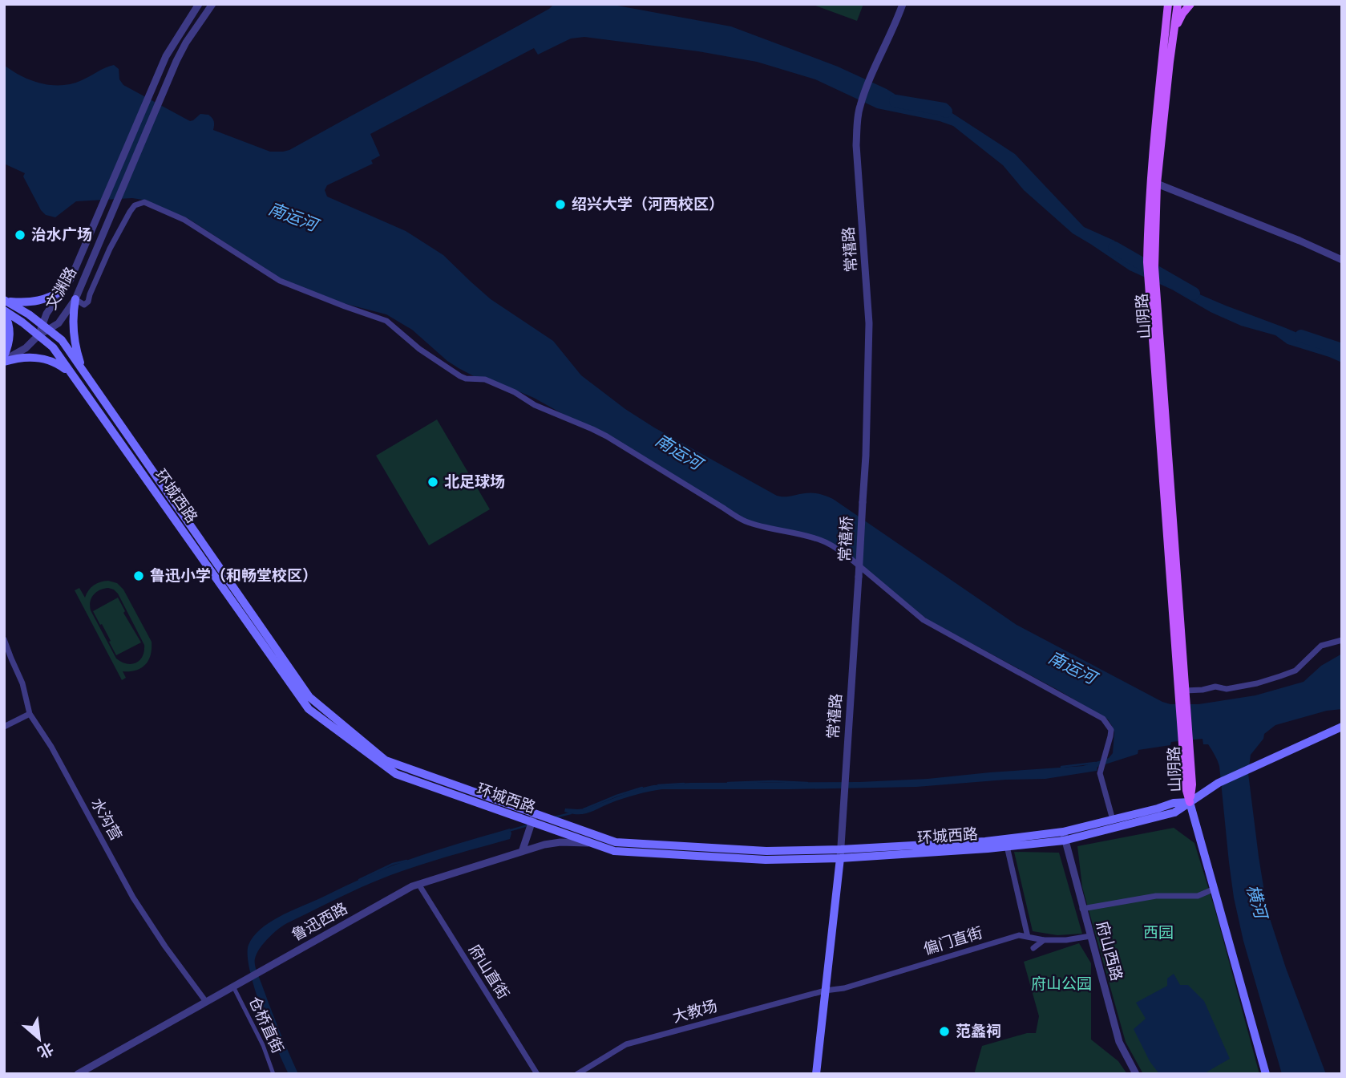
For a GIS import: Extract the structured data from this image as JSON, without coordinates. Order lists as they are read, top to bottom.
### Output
{
  "streets": {
    "main road": ["山阴路", "环城西路"],
    "street": [
      "常禧路",
      "文渊路",
      "常禧桥",
      "水沟营",
      "鲁迅西路",
      "偏门直街",
      "府山西路",
      "府山直街",
      "大教场",
      "仓桥直街"
    ]
  },
  "crossings": [
    ["常禧路", "环城西路"],
    ["常禧路", "常禧桥"],
    ["文渊路", "环城西路"],
    ["山阴路", "环城西路"],
    ["环城西路", "鲁迅西路"],
    ["环城西路", "府山西路"],
    ["水沟营", "鲁迅西路"],
    ["鲁迅西路", "府山直街"],
    ["鲁迅西路", "仓桥直街"],
    ["偏门直街", "府山西路"],
    ["偏门直街", "大教场"]
  ],
  "water": ["南运河", "横河"],
  "parks": ["西园", "府山公园"],
  "places": [
    "绍兴大学（河西校区）",
    "治水广场",
    "北足球场",
    "鲁迅小学（和畅堂校区）",
    "范蠡祠"
  ],
  "north": "bottom right"
}
